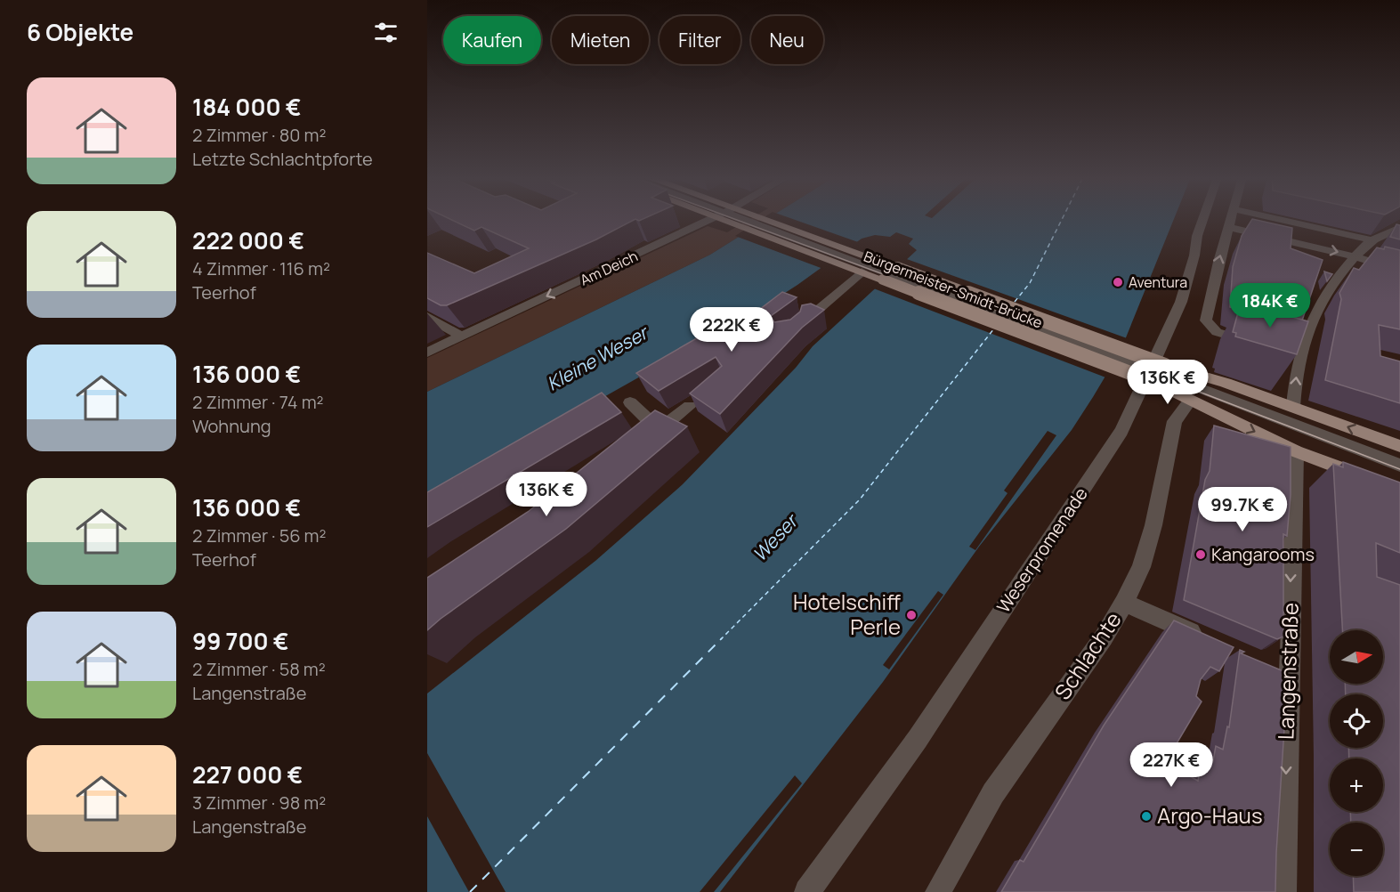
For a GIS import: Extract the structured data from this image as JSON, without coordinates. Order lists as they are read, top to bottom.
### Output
{
  "streets": {
    "main road": ["Bürgermeister-Smidt-Brücke"],
    "street": [
      "Am Deich",
      "Weserpromenade",
      "Schlachte",
      "Langenstraße"
    ]
  },
  "one_way": ["Am Deich", "Langenstraße"],
  "water": ["Kleine Weser", "Weser"],
  "places": [
    "Aventura",
    "Kangarooms",
    "Hotelschiff Perle",
    "Argo-Haus"
  ],
  "north": "right",
  "page": {
    "heading": "6 Objekte",
    "chip": [
      "Kaufen",
      "Mieten",
      "Filter",
      "Neu"
    ],
    "list": [
      {
        "name": "184 000 €",
        "note": "2 Zimmer · 80 m² · Letzte Schlachtpforte"
      },
      {
        "name": "222 000 €",
        "note": "4 Zimmer · 116 m² · Teerhof"
      },
      {
        "name": "136 000 €",
        "note": "2 Zimmer · 74 m² · Wohnung"
      },
      {
        "name": "136 000 €",
        "note": "2 Zimmer · 56 m² · Teerhof"
      },
      {
        "name": "99 700 €",
        "note": "2 Zimmer · 58 m² · Langenstraße"
      },
      {
        "name": "227 000 €",
        "note": "3 Zimmer · 98 m² · Langenstraße"
      }
    ],
    "price": [
      "184K €",
      "222K €",
      "136K €",
      "136K €",
      "99.7K €",
      "227K €"
    ],
    "map_buttons": ["+", "−"]
  }
}
